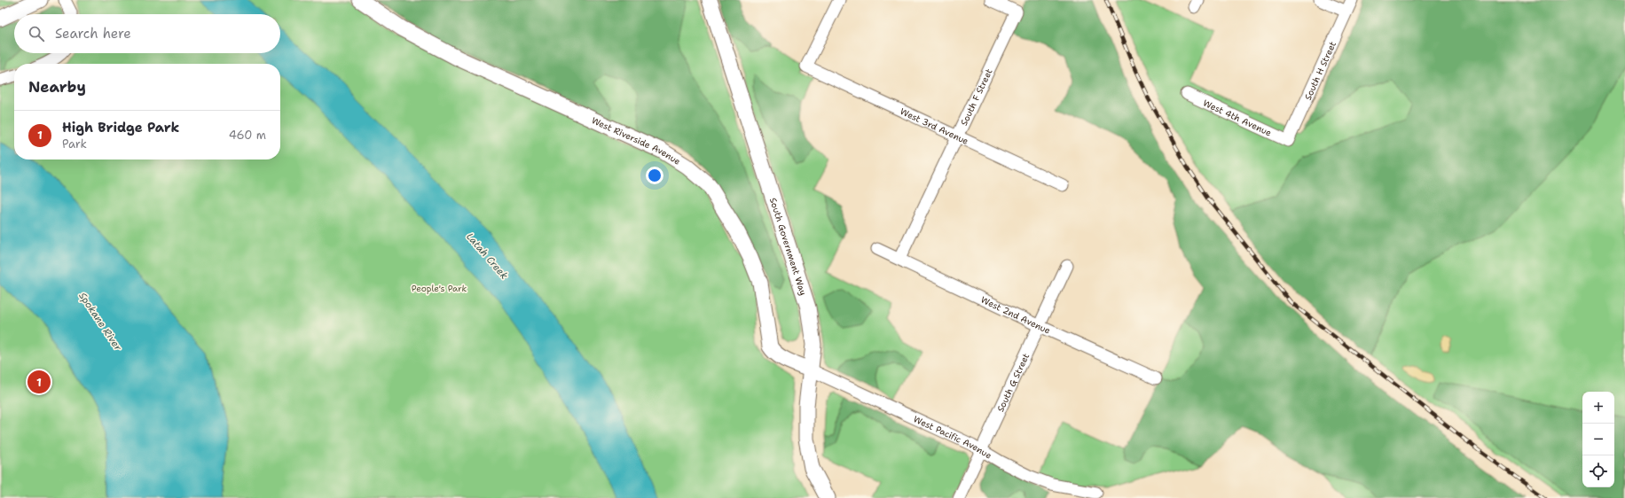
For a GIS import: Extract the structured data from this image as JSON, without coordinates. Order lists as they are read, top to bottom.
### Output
{
  "streets": {
    "main road": ["West Riverside Avenue", "South Government Way"],
    "street": [
      "South H Street",
      "South F Street",
      "West 4th Avenue",
      "West 3rd Avenue",
      "West 2nd Avenue",
      "South G Street",
      "West Pacific Avenue"
    ]
  },
  "crossings": [
    ["South H Street", "West 4th Avenue"],
    ["South F Street", "West 3rd Avenue"],
    ["South F Street", "West 2nd Avenue"],
    ["West Riverside Avenue", "South Government Way"],
    ["West Riverside Avenue", "West Pacific Avenue"],
    ["South Government Way", "West Pacific Avenue"],
    ["West 2nd Avenue", "South G Street"],
    ["South G Street", "West Pacific Avenue"]
  ],
  "water": ["Latah Creek", "Spokane River"],
  "parks": ["People's Park"],
  "page": {
    "search": "Search here",
    "heading": "Nearby",
    "list": [
      {
        "mark": "1",
        "name": "High Bridge Park",
        "note": "Park",
        "value": "460 m"
      }
    ],
    "pins": "1",
    "map_buttons": ["+", "−"]
  }
}
